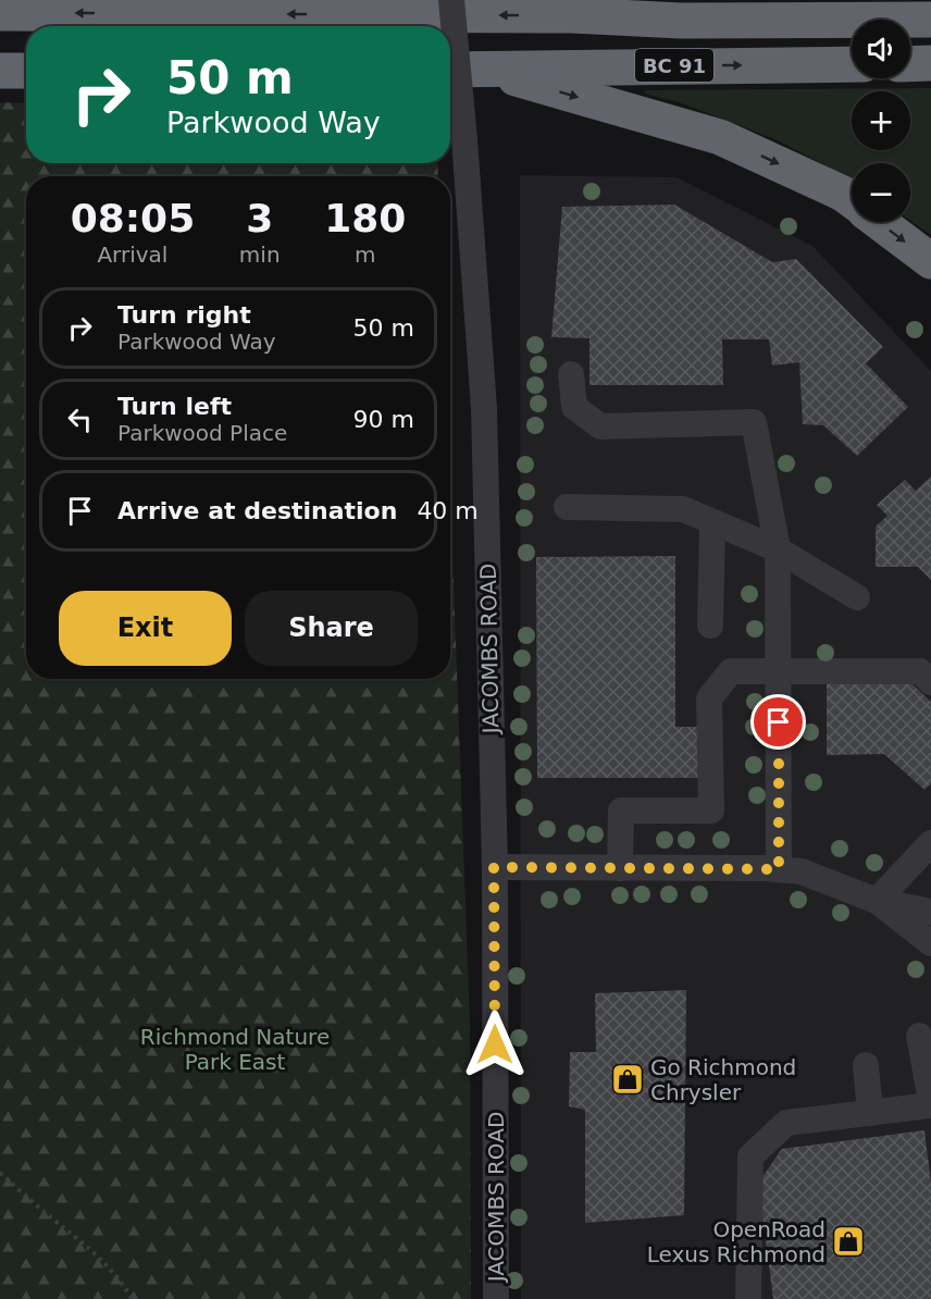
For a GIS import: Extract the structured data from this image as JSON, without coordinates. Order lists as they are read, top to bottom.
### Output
{
  "streets": {
    "highway": ["BC 91"],
    "street": ["JACOMBS ROAD"]
  },
  "parks": ["Richmond Nature Park East"],
  "places": {
    "shop": ["Go Richmond Chrysler", "OpenRoad Lexus Richmond"]
  },
  "page": {
    "map_buttons": ["+", "−"],
    "turn": ["50 m", "Parkwood Way"],
    "eta": [
      "08:05",
      "Arrival",
      "3",
      "min",
      "180",
      "m"
    ],
    "list": [
      {
        "name": "Turn right",
        "note": "Parkwood Way",
        "value": "50 m"
      },
      {
        "name": "Turn left",
        "note": "Parkwood Place",
        "value": "90 m"
      },
      {
        "name": "Arrive at destination",
        "value": "40 m"
      }
    ],
    "buttons": ["Exit", "Share"]
  }
}
